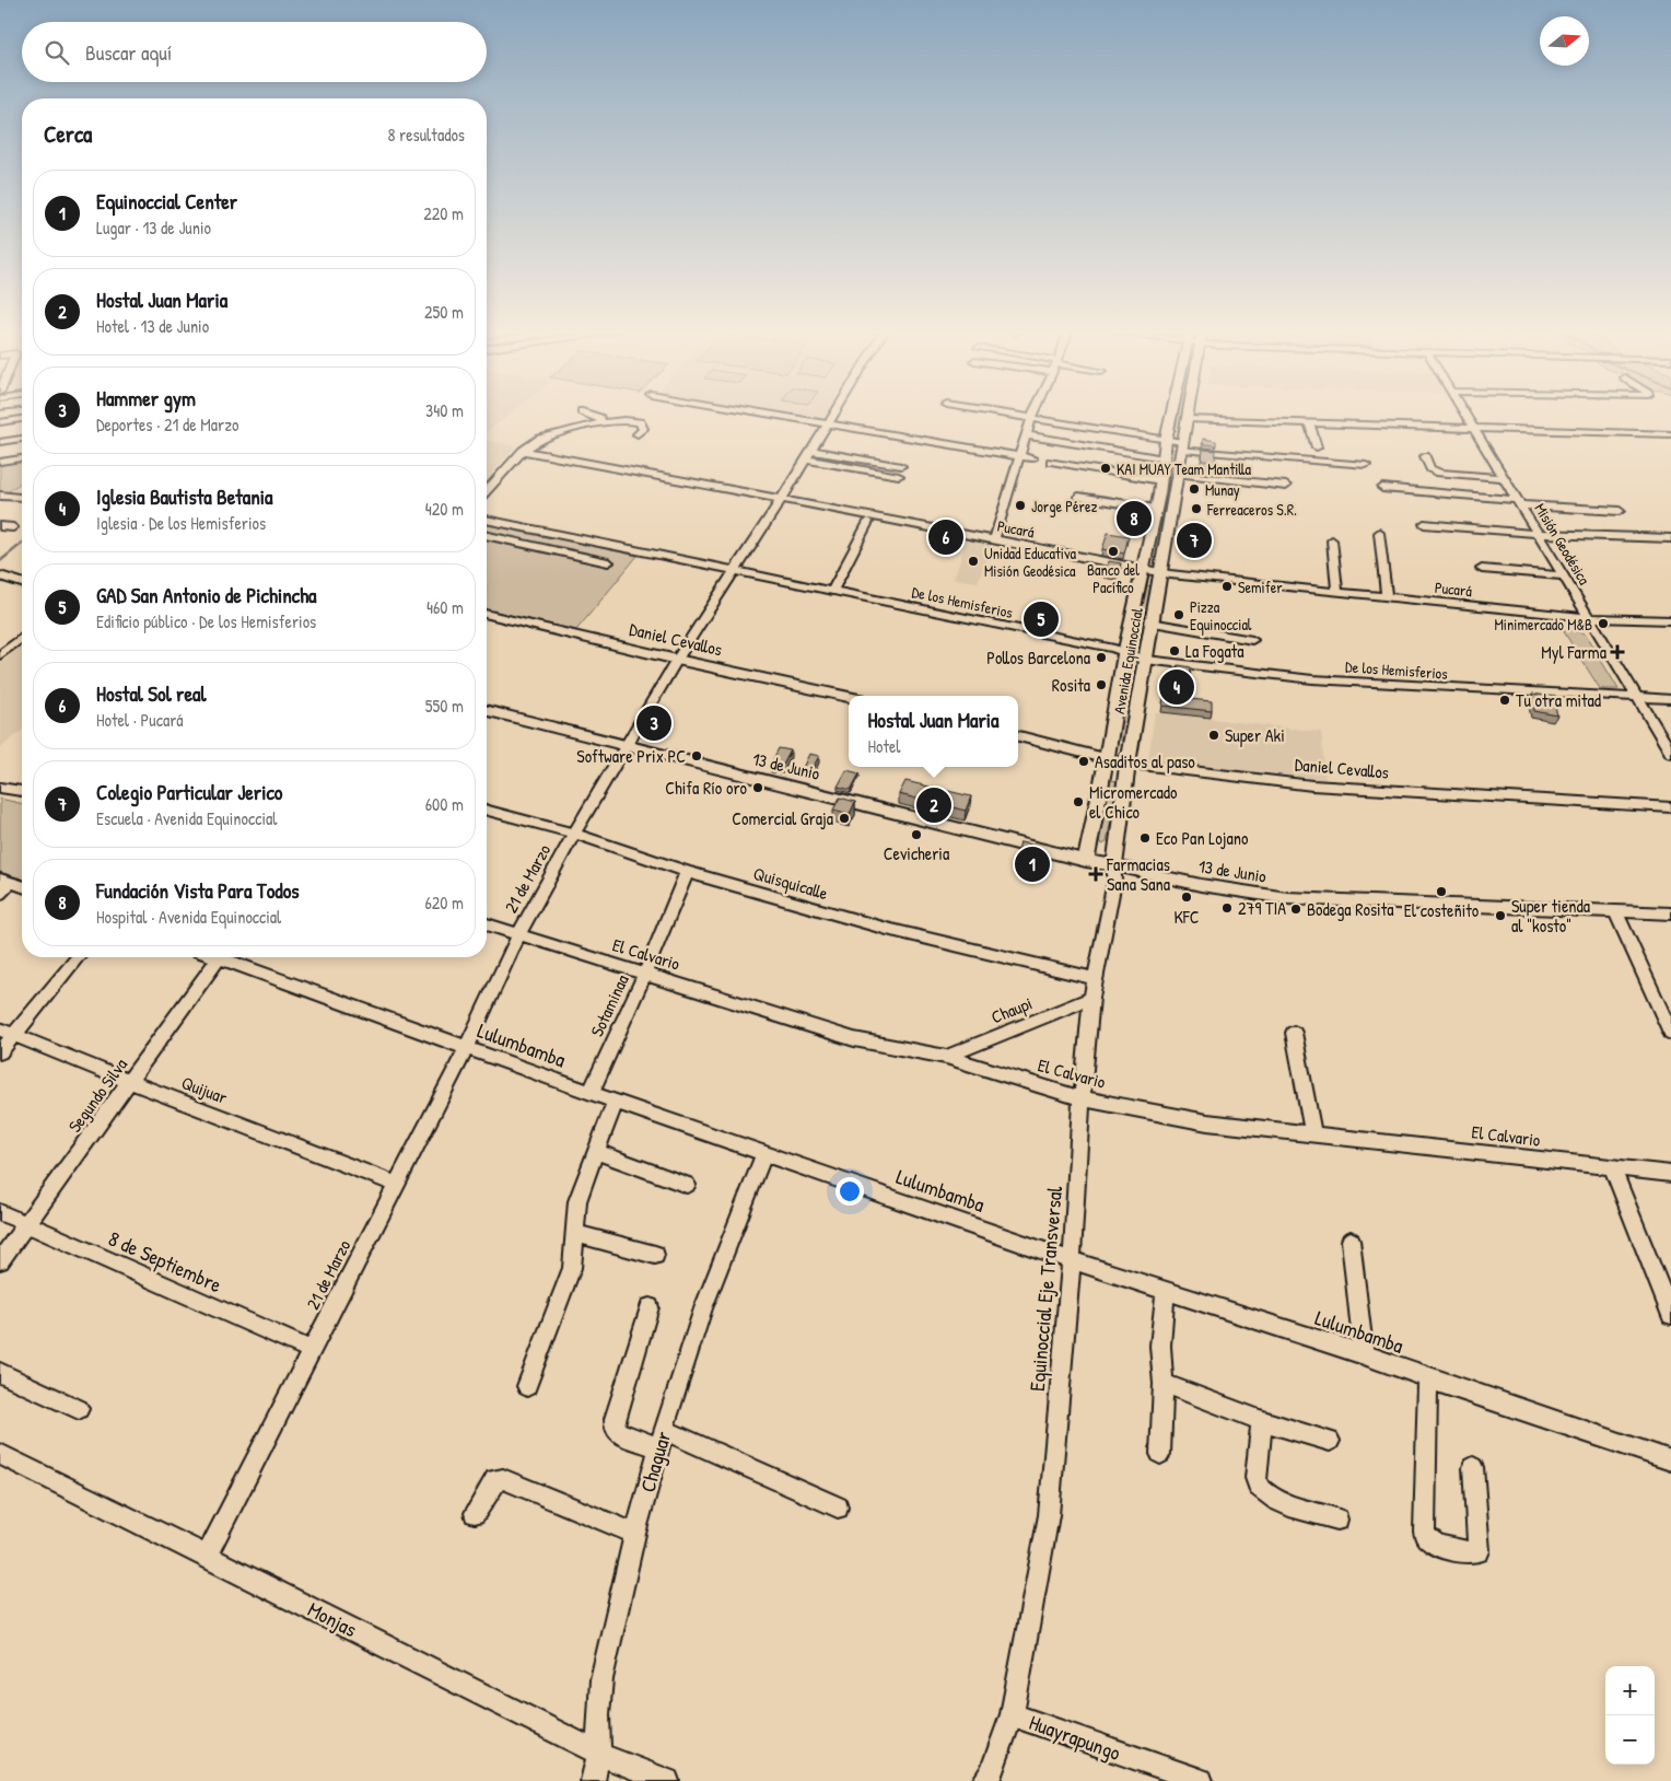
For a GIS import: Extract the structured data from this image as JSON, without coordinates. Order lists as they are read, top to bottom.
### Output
{
  "streets": {
    "main road": ["Daniel Cevallos", "Avenida Equinoccial", "13 de Junio"],
    "street": [
      "Pucará",
      "Misión Geodésica",
      "De los Hemisferios",
      "21 de Marzo",
      "Quisquicalle",
      "El Calvario",
      "Sotaminaa",
      "Chaupi",
      "Lulumbamba",
      "Quijuar",
      "Segundo Silva",
      "8 de Septiembre",
      "Equinoccial Eje Transversal",
      "Chaguar",
      "Monjas",
      "Huayrapungo"
    ]
  },
  "crossings": [
    ["Pucará", "Misión Geodésica"],
    ["Pucará", "Avenida Equinoccial"],
    ["Pucará", "21 de Marzo"],
    ["Misión Geodésica", "De los Hemisferios"],
    ["De los Hemisferios", "Avenida Equinoccial"],
    ["De los Hemisferios", "21 de Marzo"],
    ["Daniel Cevallos", "Avenida Equinoccial"],
    ["Daniel Cevallos", "21 de Marzo"],
    ["Avenida Equinoccial", "13 de Junio"],
    ["Avenida Equinoccial", "Equinoccial Eje Transversal"],
    ["13 de Junio", "21 de Marzo"],
    ["13 de Junio", "Equinoccial Eje Transversal"],
    ["21 de Marzo", "Quisquicalle"],
    ["21 de Marzo", "El Calvario"],
    ["21 de Marzo", "Lulumbamba"],
    ["21 de Marzo", "Quijuar"],
    ["21 de Marzo", "8 de Septiembre"],
    ["21 de Marzo", "Monjas"],
    ["Quisquicalle", "Sotaminaa"],
    ["Quisquicalle", "Equinoccial Eje Transversal"],
    ["El Calvario", "Sotaminaa"],
    ["El Calvario", "Chaupi"],
    ["El Calvario", "Equinoccial Eje Transversal"],
    ["Sotaminaa", "Lulumbamba"],
    ["Chaupi", "Equinoccial Eje Transversal"],
    ["Lulumbamba", "Equinoccial Eje Transversal"],
    ["Lulumbamba", "Chaguar"],
    ["Quijuar", "Segundo Silva"],
    ["Segundo Silva", "8 de Septiembre"],
    ["Equinoccial Eje Transversal", "Huayrapungo"],
    ["Chaguar", "Monjas"]
  ],
  "places": {
    "other": [
      "KAI MUAY Team Mantilla",
      "Munay",
      "Jorge Pérez",
      "Ferreaceros S.R.",
      "Banco del Pacífico",
      "Unidad Educativa Misión Geodésica",
      "Semifer",
      "Pizza Equinoccial",
      "Minimercado M&B",
      "La Fogata",
      "Pollos Barcelona",
      "Rosita",
      "Tu otra mitad",
      "Super Aki",
      "Software Prix PC",
      "Asaditos al paso",
      "Chifa Río oro",
      "Micromercado el Chico",
      "Comercial Graja",
      "Cevicheria",
      "Eco Pan Lojano",
      "El costeñito",
      "KFC",
      "279 TIA",
      "Bodega Rosita",
      "Super tienda al \"kosto\""
    ],
    "health": ["Myl Farma", "Farmacias Sana Sana"]
  },
  "north": "right",
  "page": {
    "search": "Buscar aquí",
    "heading": ["Cerca", "8 resultados"],
    "list": [
      {
        "mark": "1",
        "name": "Equinoccial Center",
        "note": "Lugar · 13 de Junio",
        "value": "220 m"
      },
      {
        "mark": "2",
        "name": "Hostal Juan Maria",
        "note": "Hotel · 13 de Junio",
        "value": "250 m"
      },
      {
        "mark": "3",
        "name": "Hammer gym",
        "note": "Deportes · 21 de Marzo",
        "value": "340 m"
      },
      {
        "mark": "4",
        "name": "Iglesia Bautista Betania",
        "note": "Iglesia · De los Hemisferios",
        "value": "420 m"
      },
      {
        "mark": "5",
        "name": "GAD San Antonio de Pichincha",
        "note": "Edificio público · De los Hemisferios",
        "value": "460 m"
      },
      {
        "mark": "6",
        "name": "Hostal Sol real",
        "note": "Hotel · Pucará",
        "value": "550 m"
      },
      {
        "mark": "7",
        "name": "Colegio Particular Jerico",
        "note": "Escuela · Avenida Equinoccial",
        "value": "600 m"
      },
      {
        "mark": "8",
        "name": "Fundación Vista Para Todos",
        "note": "Hospital · Avenida Equinoccial",
        "value": "620 m"
      }
    ],
    "pins": [
      "8",
      "6",
      "7",
      "5",
      "4",
      "3",
      "2",
      "1"
    ],
    "popup": ["Hostal Juan Maria", "Hotel"],
    "map_buttons": ["+", "−"]
  }
}
